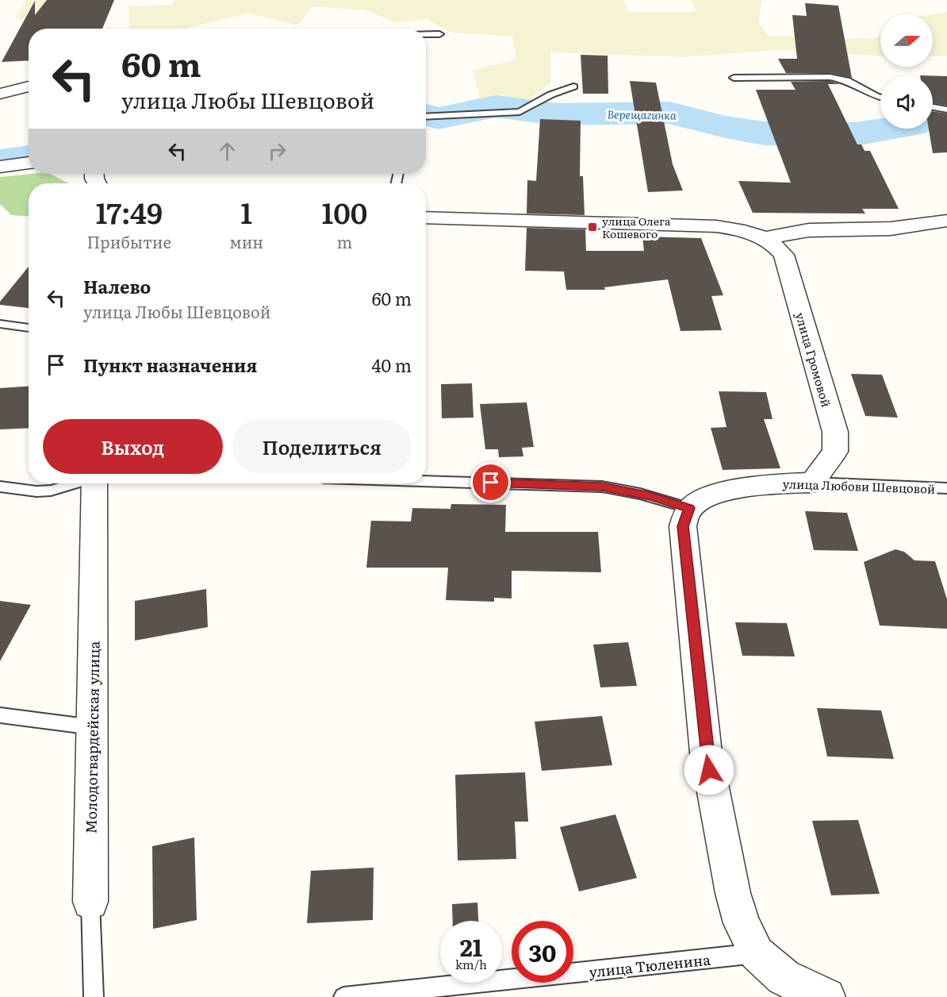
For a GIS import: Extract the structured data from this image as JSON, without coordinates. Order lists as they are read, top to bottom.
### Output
{
  "streets": {
    "street": ["улица Громовой", "улица Любови Шевцовой", "Молодогвардейская улица"],
    "lane": ["улица Тюленина"]
  },
  "crossings": [
    ["улица Громовой", "улица Любови Шевцовой"]
  ],
  "water": ["Верещагинка"],
  "places": {
    "transit": ["улица Олега Кошевого"]
  },
  "north": "right",
  "page": {
    "turn": ["60 m", "улица Любы Шевцовой"],
    "eta": [
      "17:49",
      "Прибытие",
      "1",
      "мин",
      "100",
      "m"
    ],
    "list": [
      {
        "name": "Налево",
        "note": "улица Любы Шевцовой",
        "value": "60 m"
      },
      {
        "name": "Пункт назначения",
        "value": "40 m"
      }
    ],
    "buttons": ["Выход", "Поделиться"],
    "speed": "21 km/h",
    "limit": "30"
  }
}
